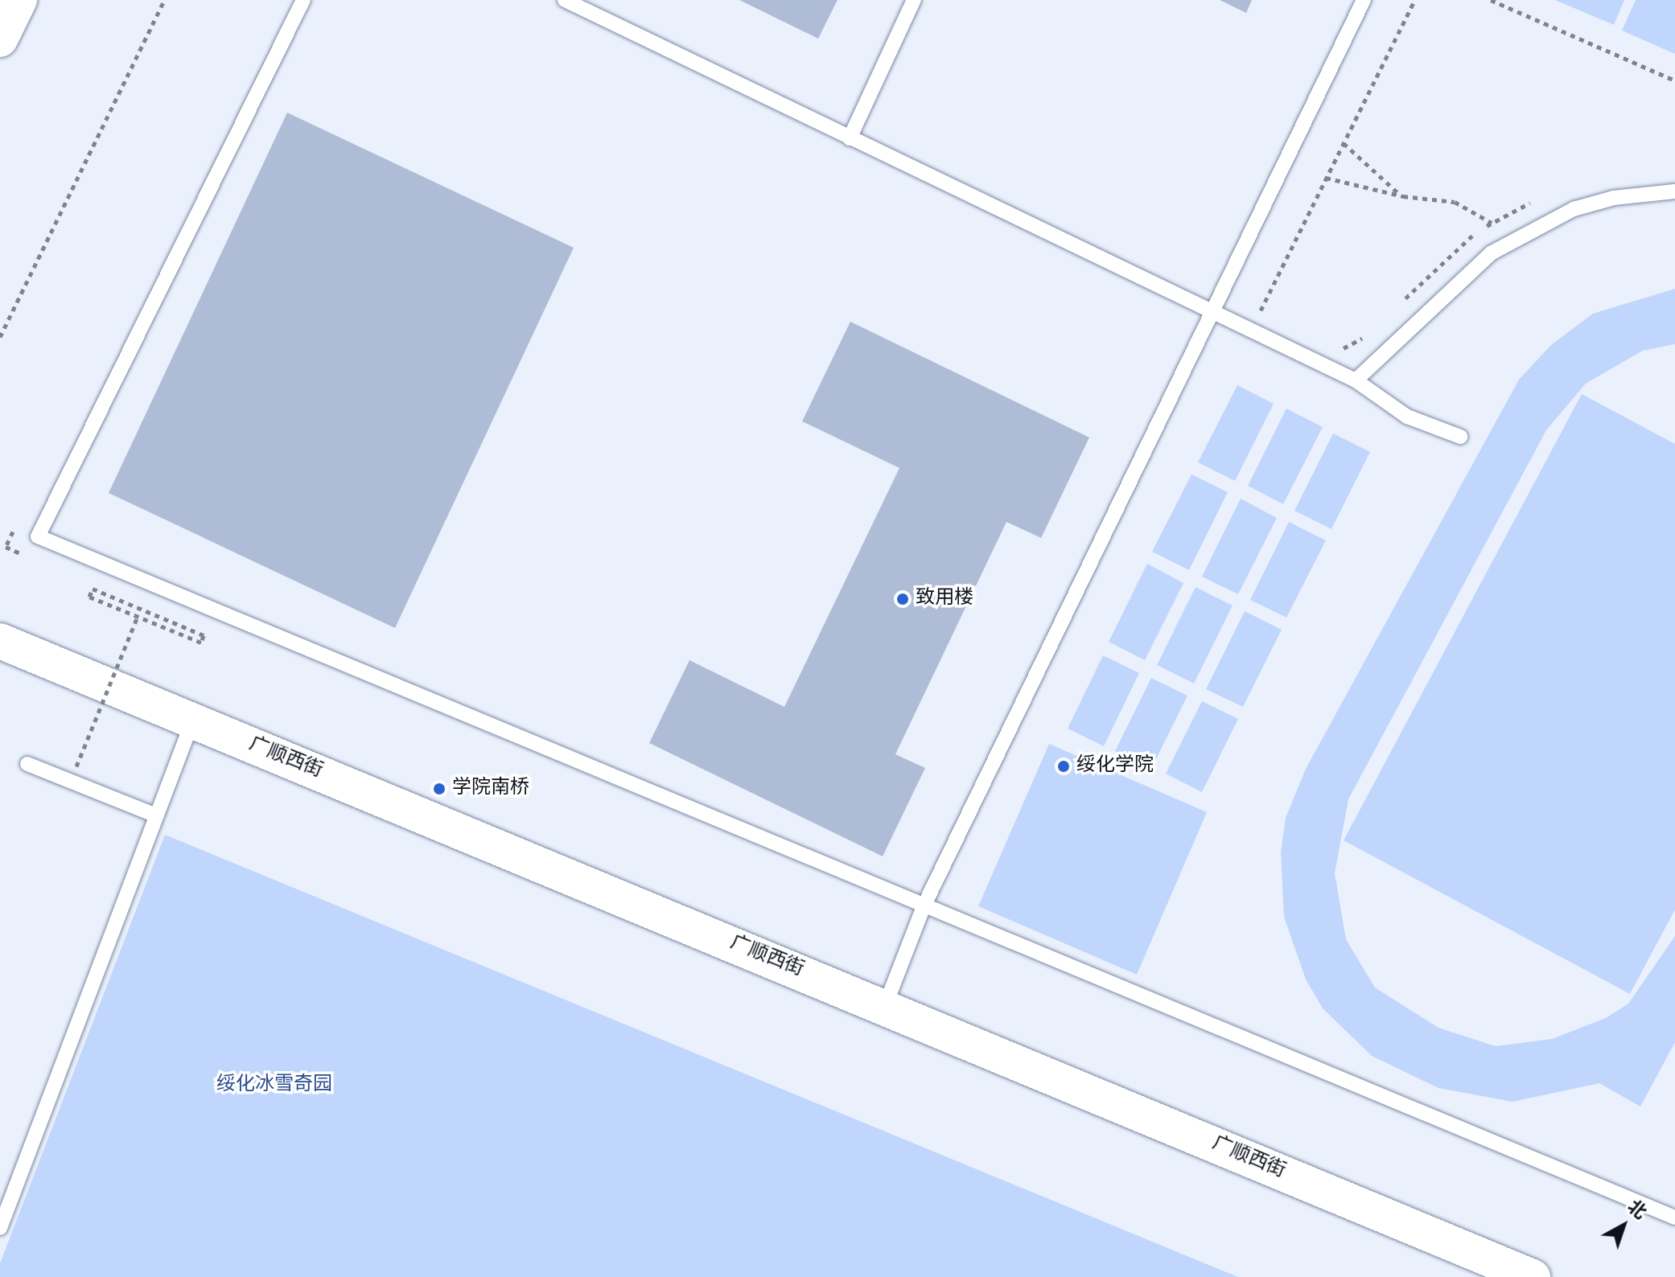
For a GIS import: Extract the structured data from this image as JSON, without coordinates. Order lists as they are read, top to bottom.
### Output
{
  "streets": {
    "main road": ["广顺西街"]
  },
  "parks": ["绥化冰雪奇园"],
  "places": ["致用楼", "绥化学院", "学院南桥"],
  "north": "top right"
}
